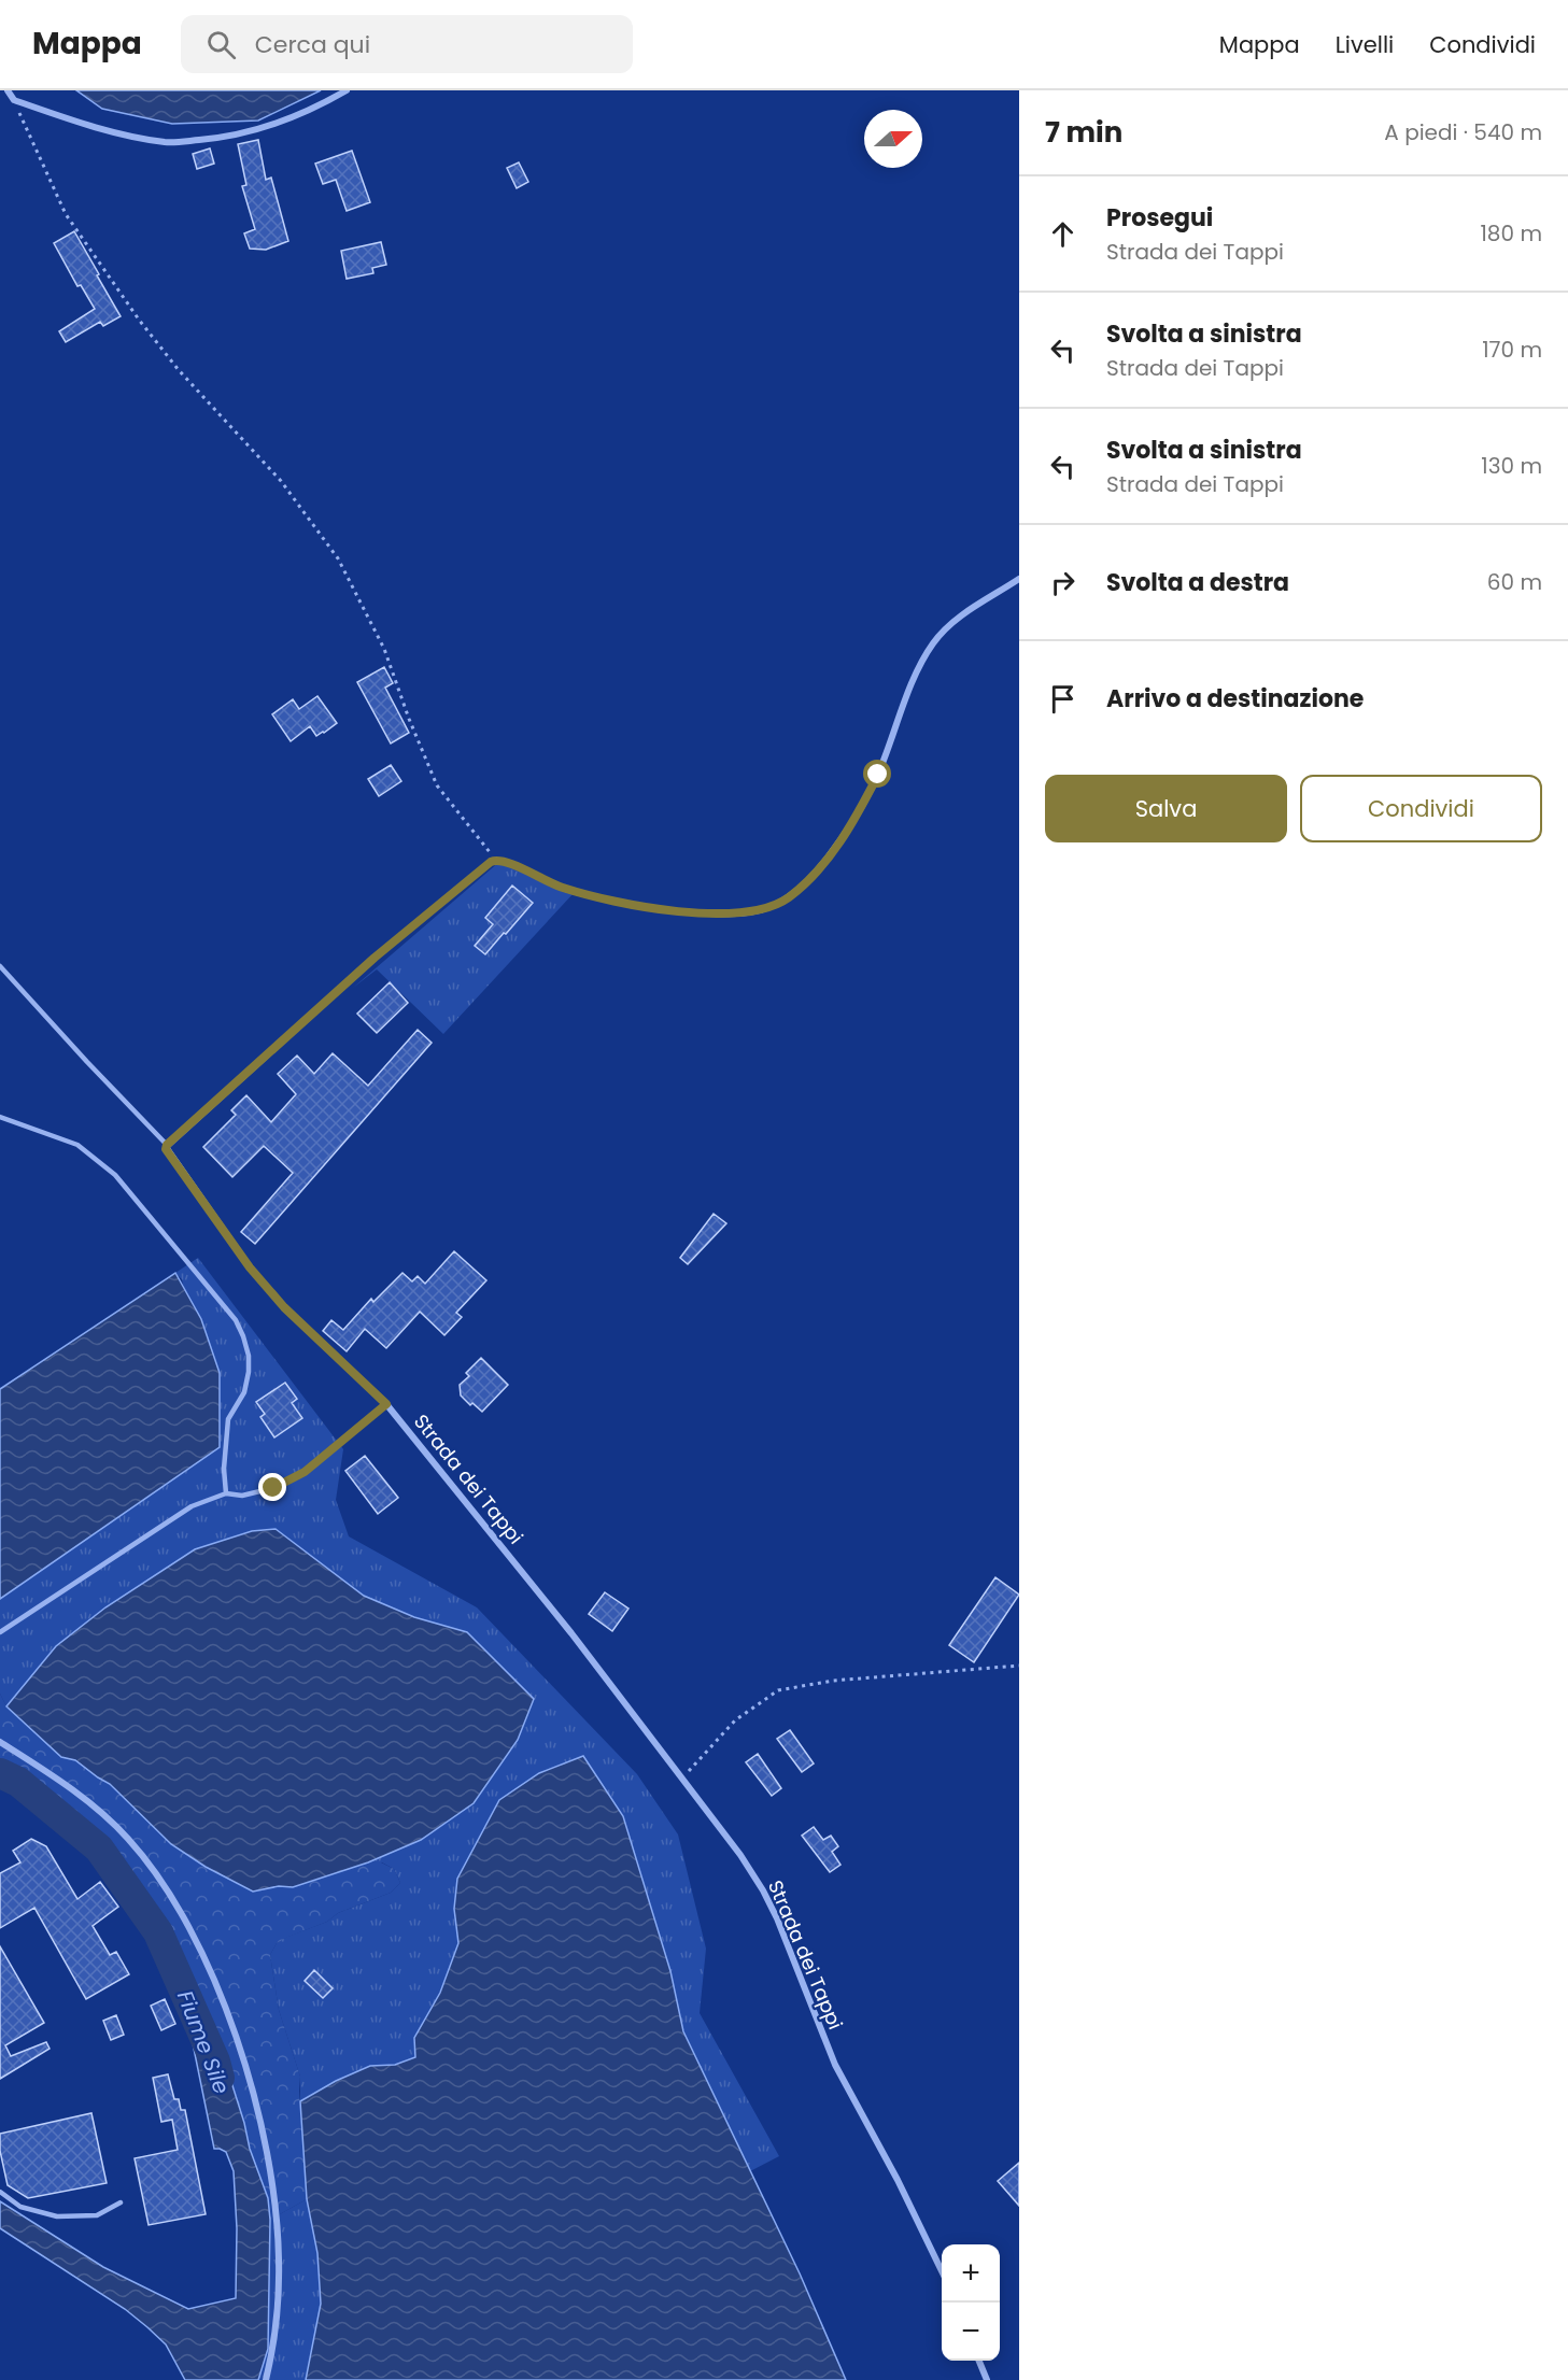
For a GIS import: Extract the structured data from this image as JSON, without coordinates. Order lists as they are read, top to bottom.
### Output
{
  "streets": {
    "street": ["Strada dei Tappi"]
  },
  "water": ["Fiume Sile"],
  "north": "right",
  "page": {
    "header": "Mappa",
    "search": "Cerca qui",
    "nav": ["Mappa", "Livelli", "Condividi"],
    "heading": ["7 min", "A piedi · 540 m"],
    "list": [
      ["Prosegui", "Strada dei Tappi", "180 m"],
      ["Svolta a sinistra", "Strada dei Tappi", "170 m"],
      ["Svolta a sinistra", "Strada dei Tappi", "130 m"],
      ["Svolta a destra", "60 m"],
      "Arrivo a destinazione"
    ],
    "buttons": ["Salva", "Condividi"],
    "map_buttons": ["+", "−"]
  }
}
